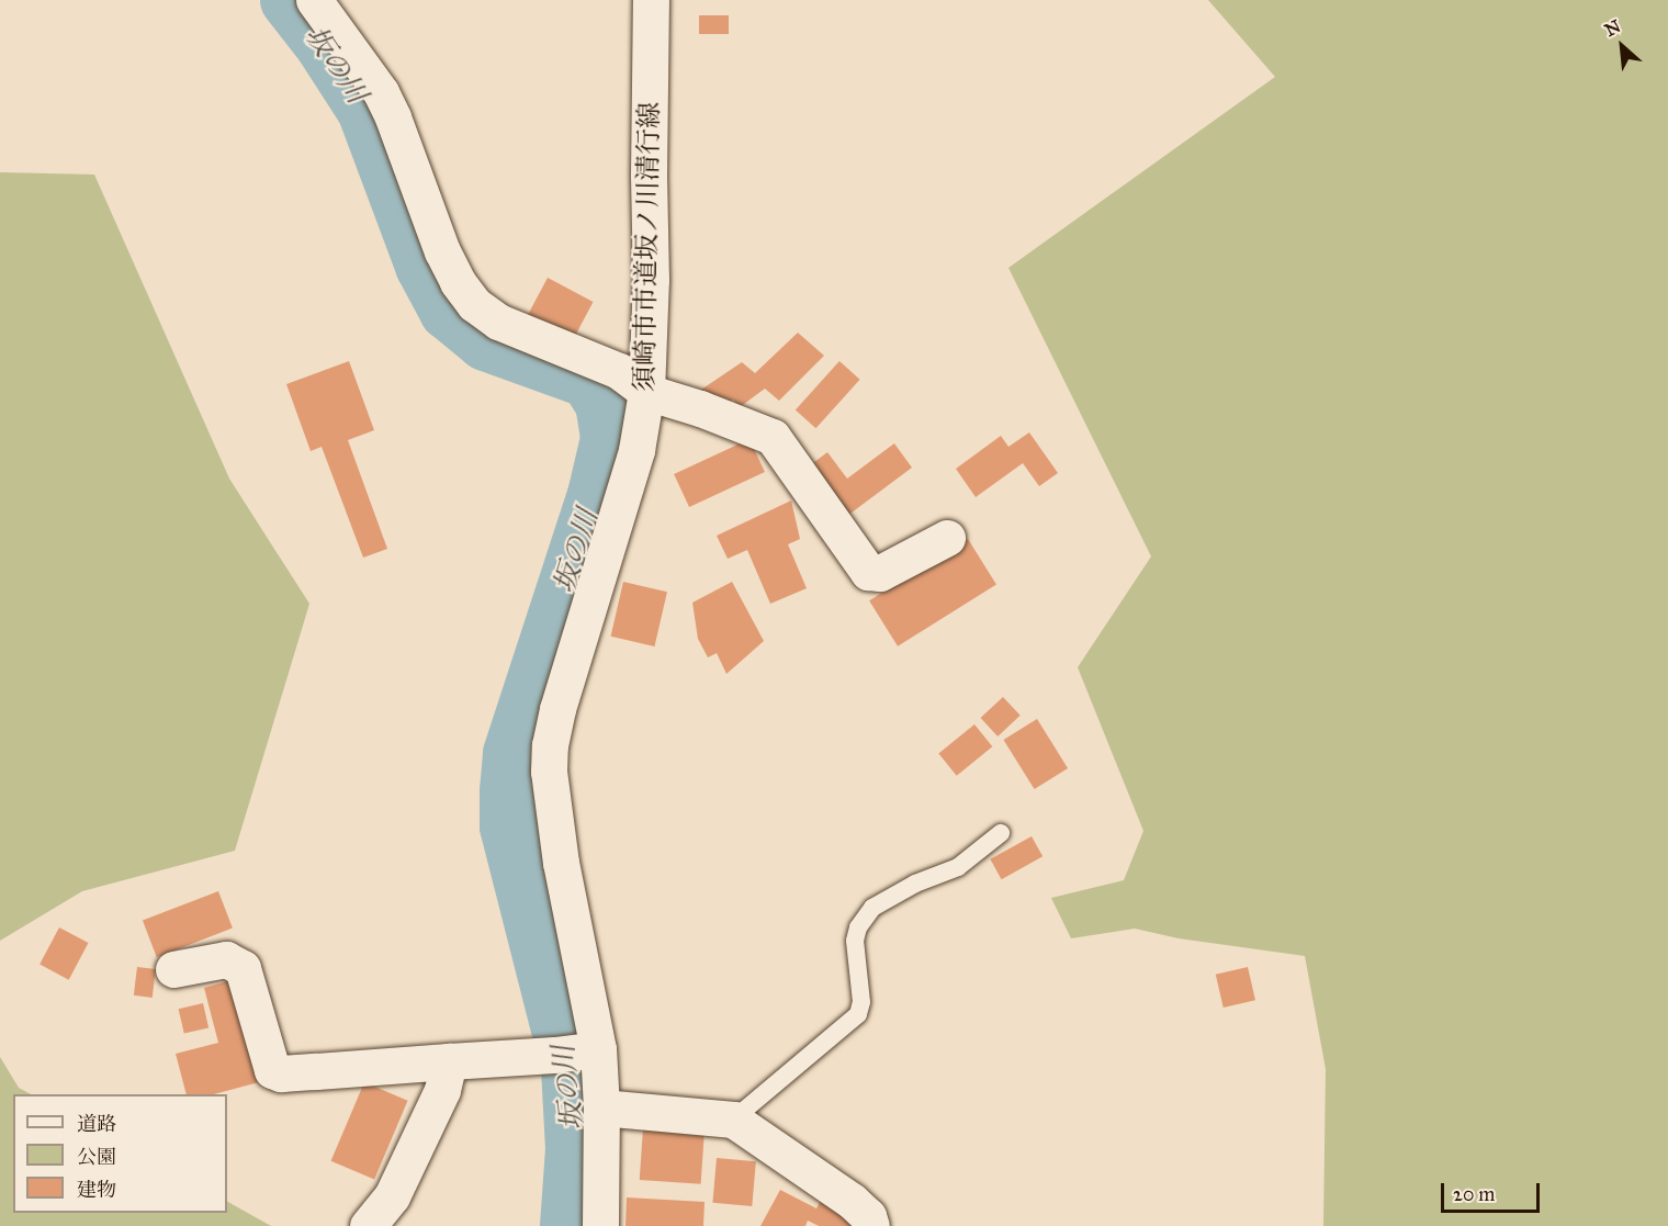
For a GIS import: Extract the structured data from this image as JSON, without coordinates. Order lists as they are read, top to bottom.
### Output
{
  "streets": {
    "street": ["須崎市市道坂ノ川清行線"]
  },
  "water": ["坂の川"],
  "legend": ["道路", "公園", "建物"],
  "scale_bar": "20 m",
  "north": "top left"
}
